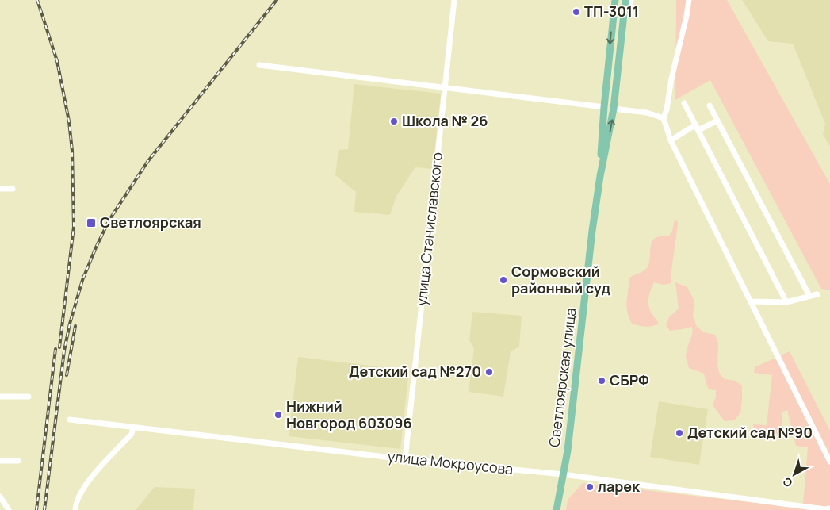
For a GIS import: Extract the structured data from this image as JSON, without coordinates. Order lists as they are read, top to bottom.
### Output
{
  "streets": {
    "main road": ["Светлоярская улица"],
    "street": ["улица Станиславского", "улица Мокроусова"]
  },
  "crossings": [
    ["улица Станиславского", "улица Мокроусова"],
    ["Светлоярская улица", "улица Мокроусова"]
  ],
  "places": {
    "other": [
      "ТП-3011",
      "Школа № 26",
      "Сормовский районный суд",
      "Детский сад №270",
      "СБРФ",
      "Нижний Новгород 603096",
      "Детский сад №90",
      "ларек"
    ],
    "transit": ["Светлоярская"]
  },
  "north": "bottom left"
}
